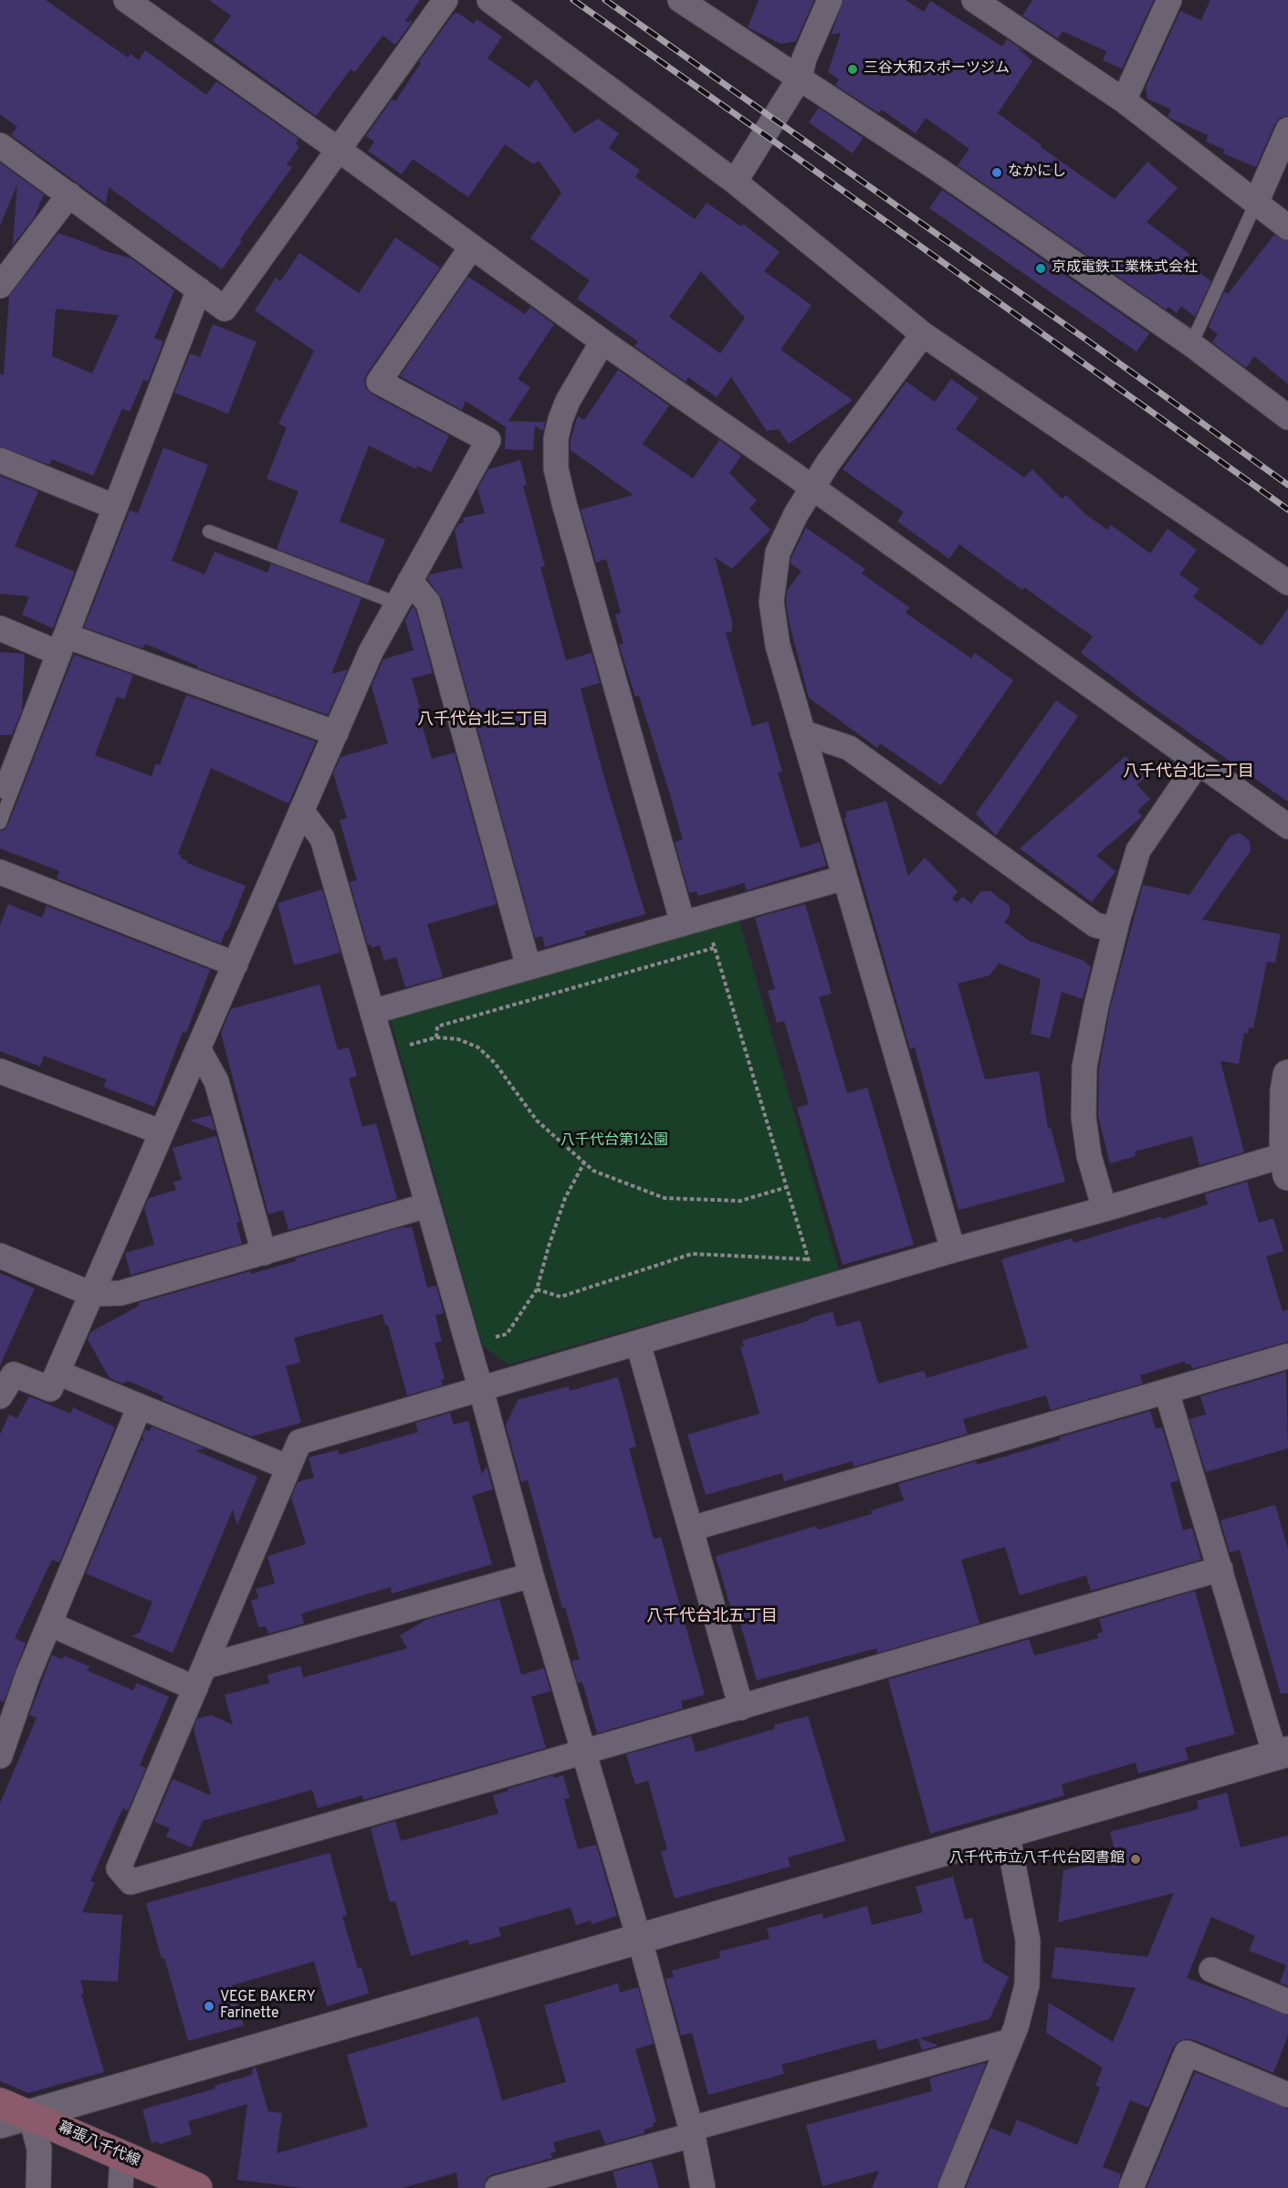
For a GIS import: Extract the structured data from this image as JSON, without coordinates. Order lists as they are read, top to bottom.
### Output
{
  "streets": {
    "main road": ["幕張八千代線"]
  },
  "districts": ["八千代台北三丁目", "八千代台北二丁目", "八千代台北五丁目"],
  "parks": ["八千代台第1公園"],
  "places": [
    "三谷大和スポーツジム",
    "なかにし",
    "京成電鉄工業株式会社",
    "八千代市立八千代台図書館",
    "VEGE BAKERY Farinette"
  ]
}
